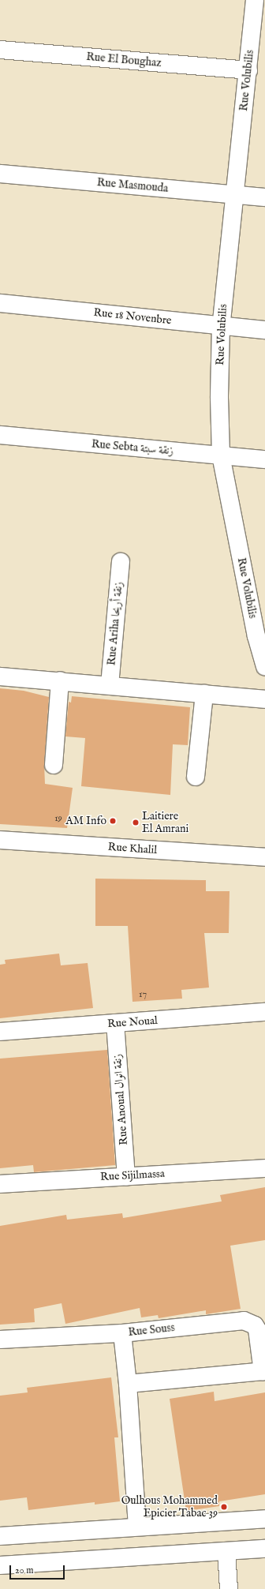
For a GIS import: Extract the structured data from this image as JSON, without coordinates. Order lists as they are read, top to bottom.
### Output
{
  "streets": {
    "street": [
      "Rue El Boughaz",
      "Rue Volubilis",
      "Rue Masmouda",
      "Rue 18 Novenbre",
      "Rue Sebta زنقة سبتة",
      "Rue Ariha زنقة أريحا",
      "Rue Khalil",
      "Rue Noual",
      "Rue Anoual زنقة انوال",
      "Rue Sijilmassa",
      "Rue Souss"
    ]
  },
  "crossings": [
    ["Rue El Boughaz", "Rue Volubilis"],
    ["Rue Volubilis", "Rue Masmouda"],
    ["Rue Volubilis", "Rue 18 Novenbre"],
    ["Rue Volubilis", "Rue Sebta زنقة سبتة"],
    ["Rue Noual", "Rue Anoual زنقة انوال"],
    ["Rue Anoual زنقة انوال", "Rue Sijilmassa"]
  ],
  "places": ["AM Info", "Laitiere El Amrani", "Oulhous Mohammed Epicier Tabac 39"],
  "house_numbers": ["19", "17"],
  "scale_bar": "20 m"
}
